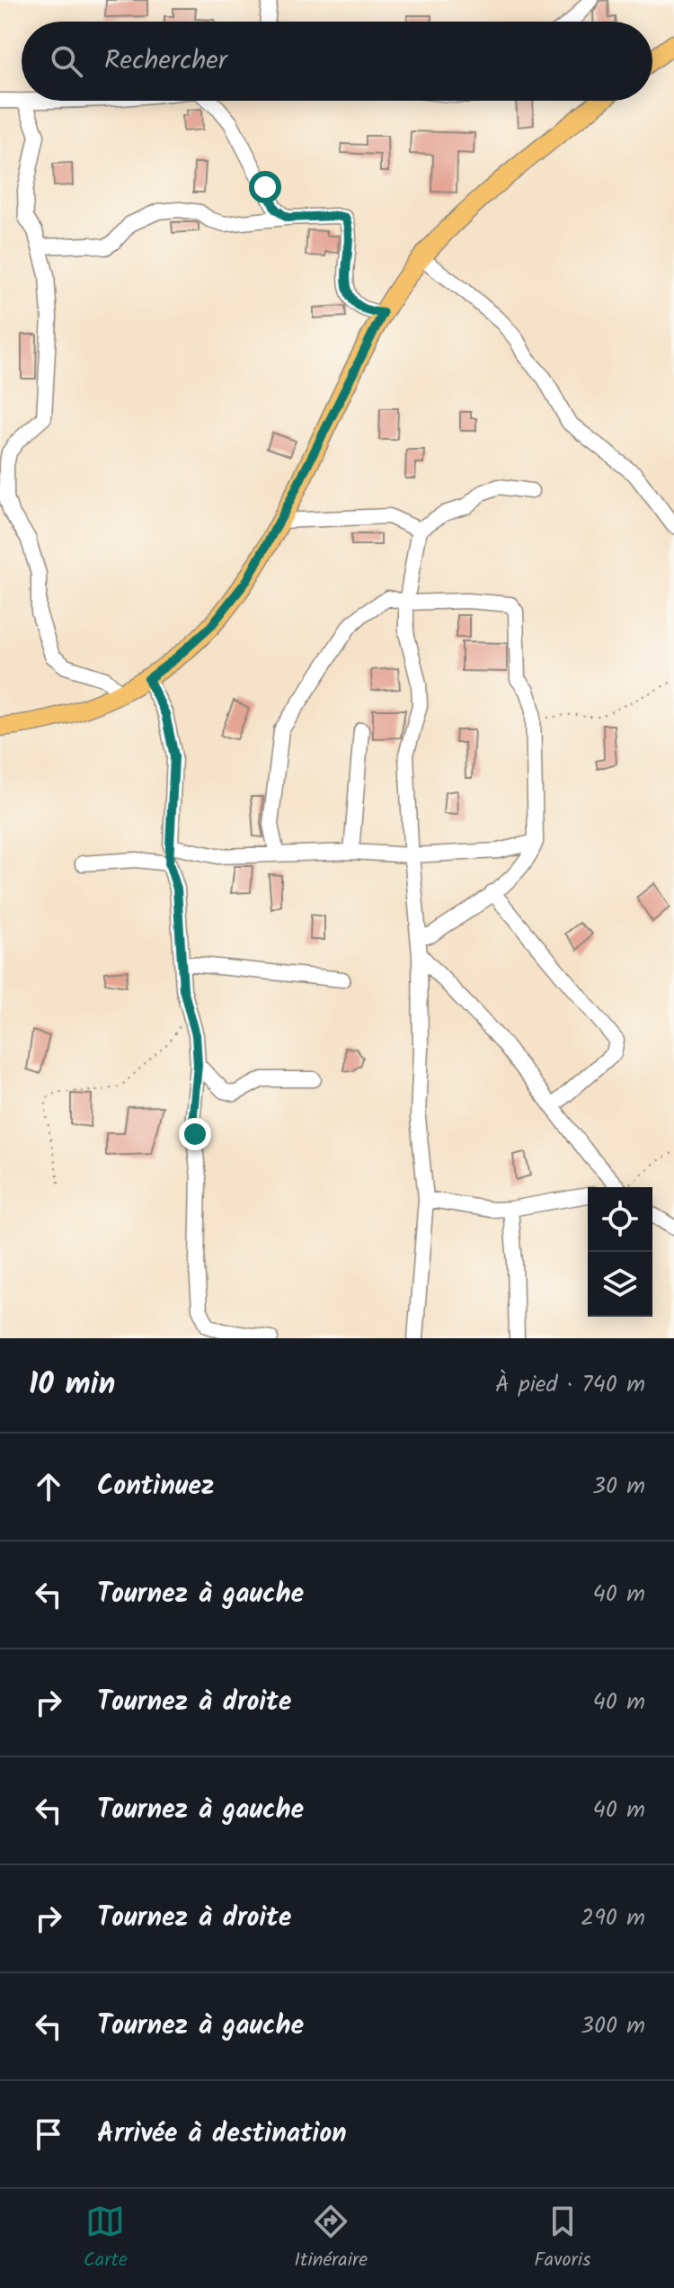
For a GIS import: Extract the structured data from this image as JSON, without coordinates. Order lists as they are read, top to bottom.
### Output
{
  "page": {
    "search": "Rechercher",
    "heading": ["10 min", "À pied · 740 m"],
    "list": [
      ["Continuez", "30 m"],
      ["Tournez à gauche", "40 m"],
      ["Tournez à droite", "40 m"],
      ["Tournez à gauche", "40 m"],
      ["Tournez à droite", "290 m"],
      ["Tournez à gauche", "300 m"],
      "Arrivée à destination"
    ],
    "nav": ["Carte", "Itinéraire", "Favoris"]
  }
}
